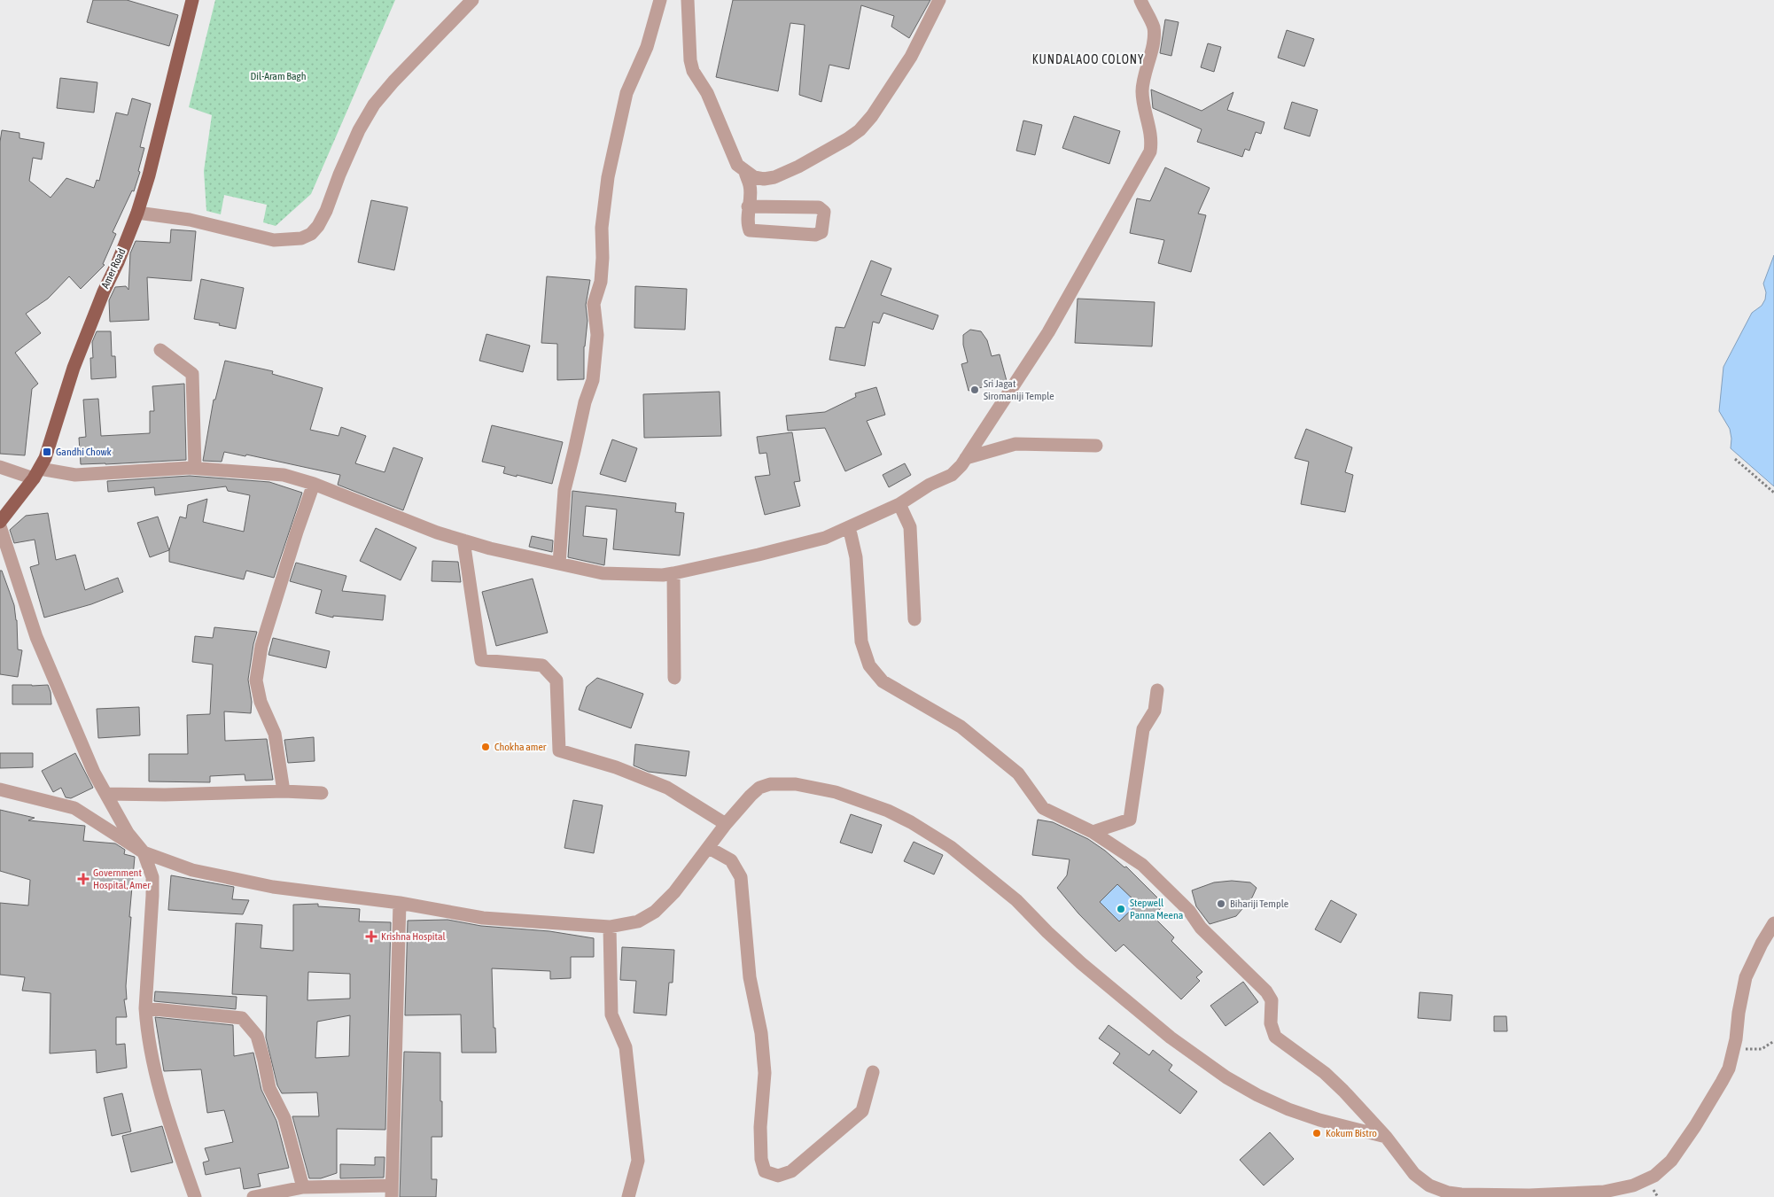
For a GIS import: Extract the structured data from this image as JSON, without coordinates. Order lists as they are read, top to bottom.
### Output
{
  "streets": {
    "main road": ["Amer Road"]
  },
  "districts": ["KUNDALAOO COLONY"],
  "parks": ["Dil-Aram Bagh"],
  "places": {
    "other": [
      "Sri Jagat Siromaniji Temple",
      "Chokha amer",
      "Bihariji Temple",
      "Stepwell Panna Meena",
      "Kokum Bistro"
    ],
    "transit": ["Gandhi Chowk"],
    "health": ["Government Hospital, Amer", "Krishna Hospital"]
  }
}
